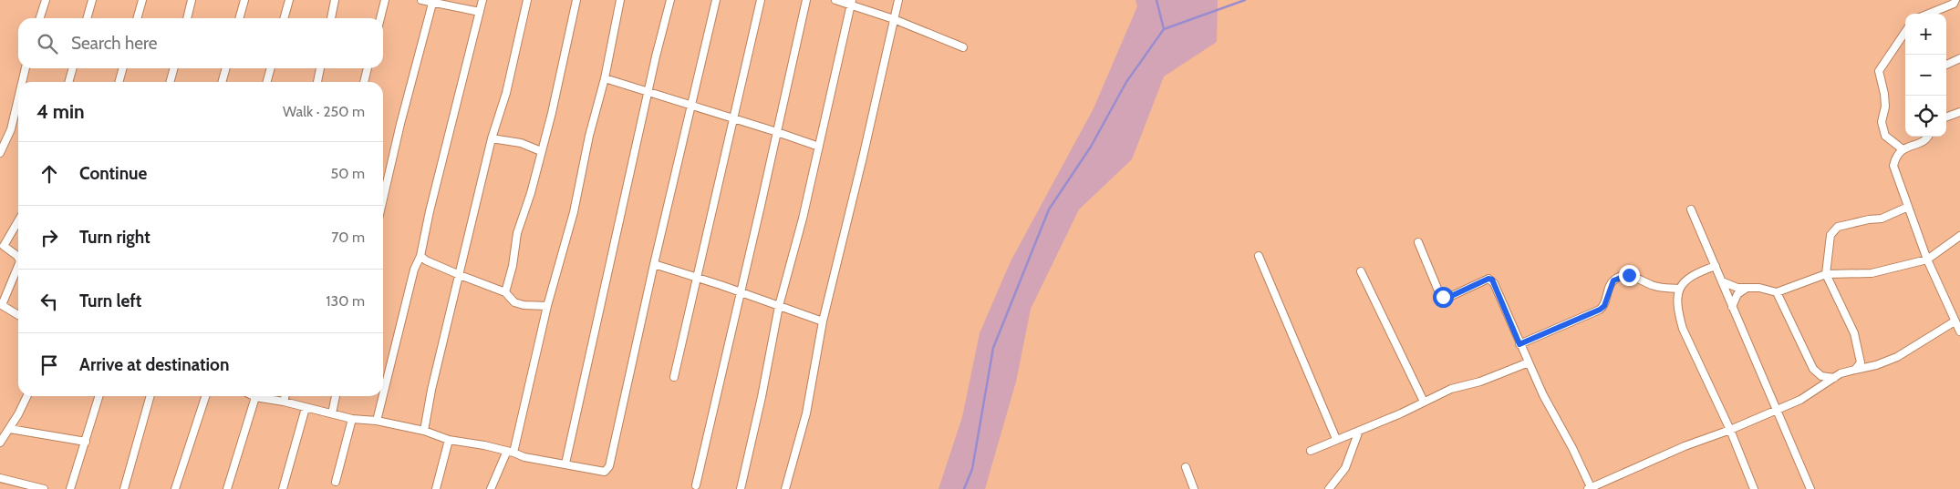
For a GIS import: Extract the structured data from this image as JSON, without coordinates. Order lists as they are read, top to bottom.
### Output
{
  "page": {
    "map_buttons": ["+", "−"],
    "search": "Search here",
    "heading": ["4 min", "Walk · 250 m"],
    "list": [
      ["Continue", "50 m"],
      ["Turn right", "70 m"],
      ["Turn left", "130 m"],
      "Arrive at destination"
    ]
  }
}
